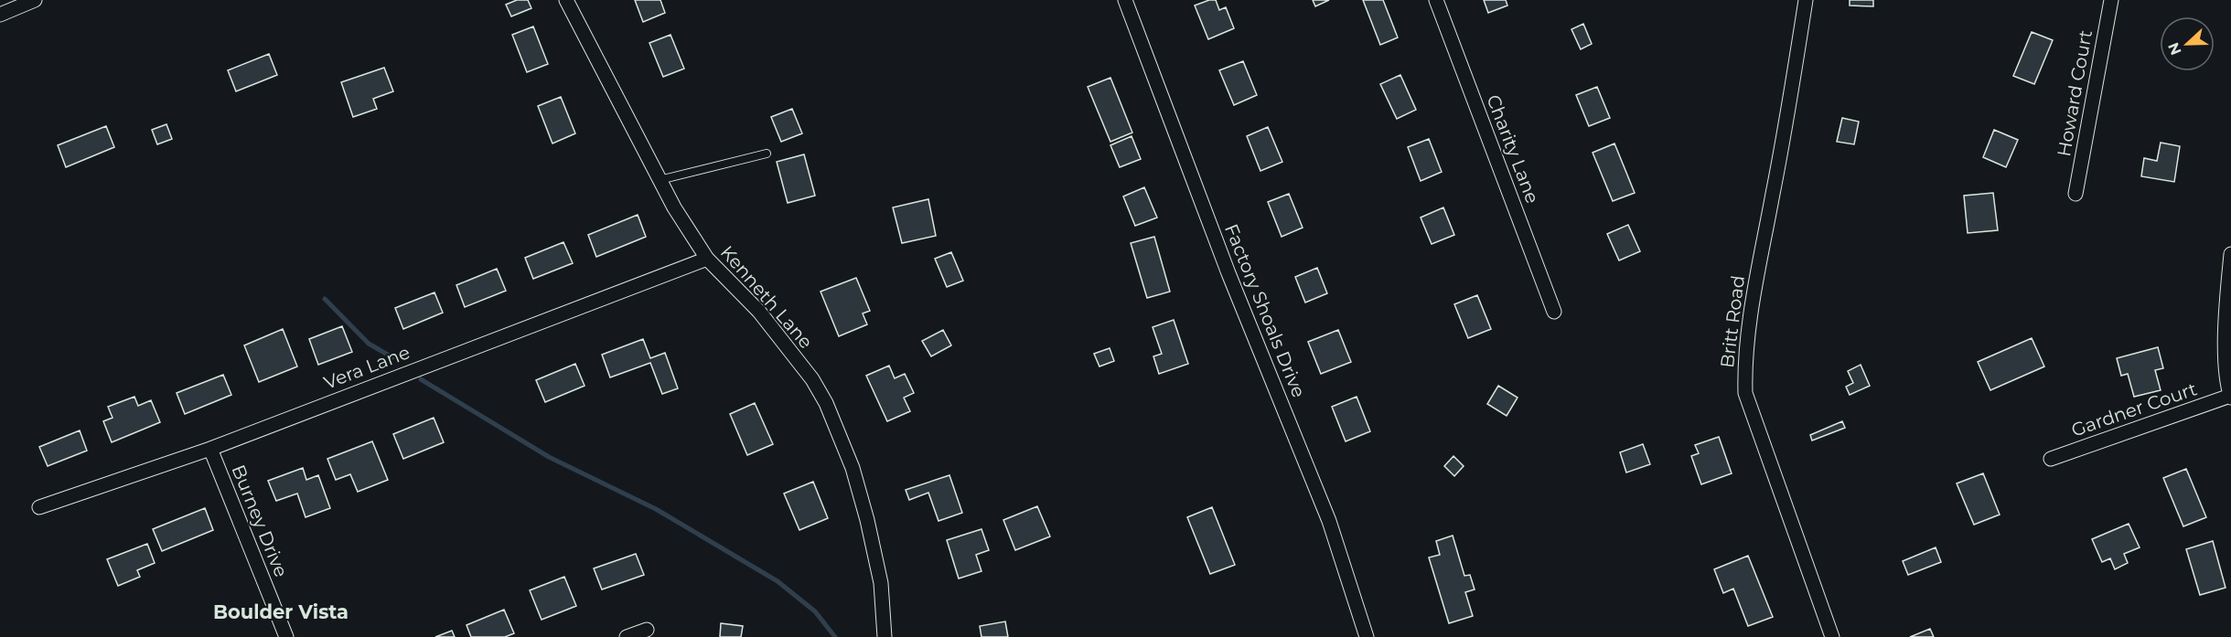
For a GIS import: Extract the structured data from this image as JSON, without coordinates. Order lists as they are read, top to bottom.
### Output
{
  "streets": {
    "street": [
      "Howard Court",
      "Charity Lane",
      "Kenneth Lane",
      "Factory Shoals Drive",
      "Britt Road",
      "Vera Lane",
      "Gardner Court",
      "Burney Drive"
    ]
  },
  "crossings": [
    ["Kenneth Lane", "Vera Lane"],
    ["Vera Lane", "Burney Drive"]
  ],
  "districts": ["Boulder Vista"],
  "north": "left"
}
